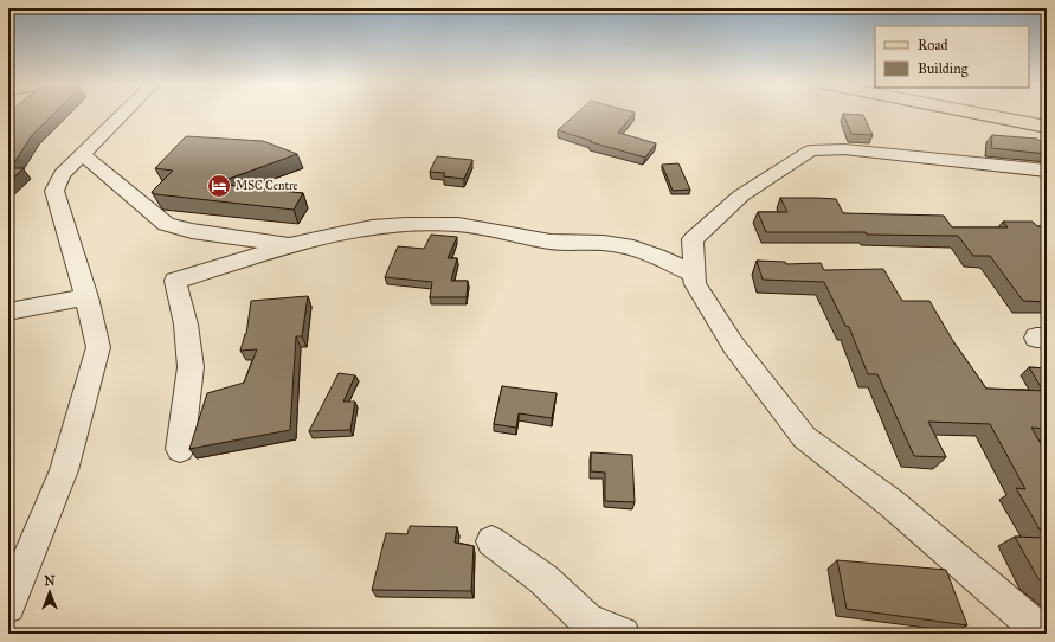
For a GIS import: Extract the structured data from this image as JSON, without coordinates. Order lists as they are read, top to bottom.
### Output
{
  "places": {
    "hotel": ["MSC Centre"]
  },
  "legend": ["Road", "Building"],
  "north": "top"
}
